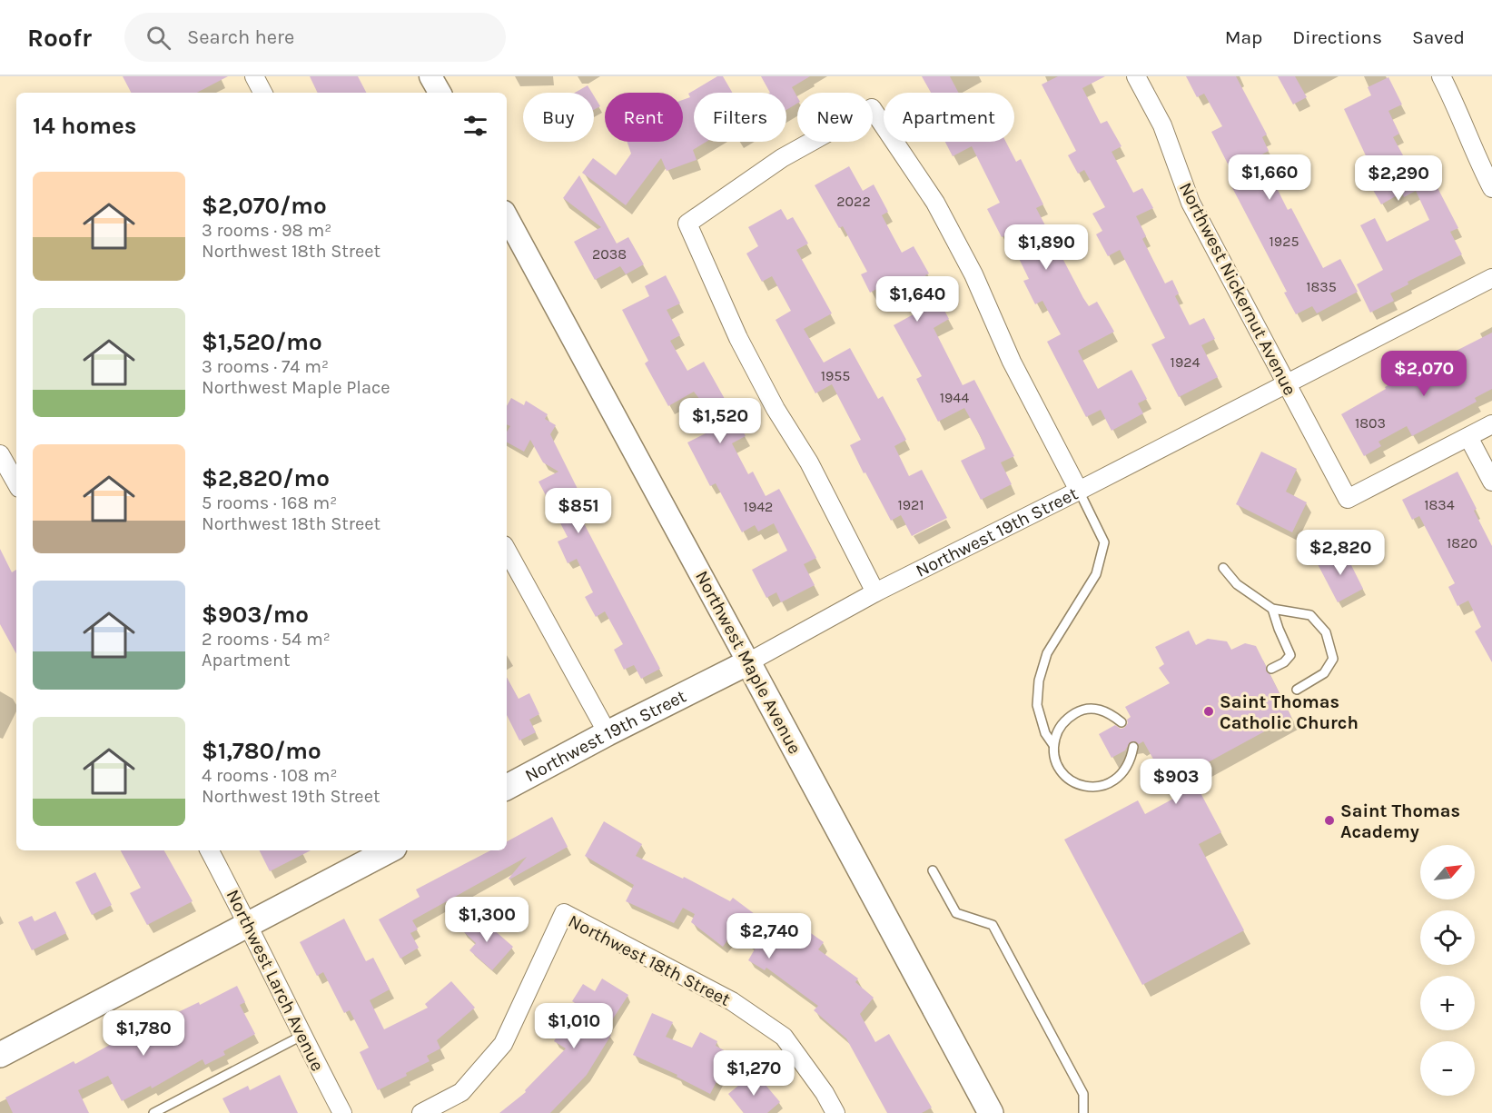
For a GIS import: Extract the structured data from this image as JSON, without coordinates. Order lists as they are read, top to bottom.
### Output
{
  "streets": {
    "main road": ["Northwest 19th Street", "Northwest Maple Avenue"],
    "street": ["Northwest Nickernut Avenue", "Northwest 18th Street", "Northwest Larch Avenue"]
  },
  "crossings": [
    ["Northwest Nickernut Avenue", "Northwest 19th Street"],
    ["Northwest 19th Street", "Northwest Maple Avenue"]
  ],
  "places": ["Saint Thomas Catholic Church", "Saint Thomas Academy"],
  "house_numbers": [
    "2022",
    "1925",
    "2038",
    "1835",
    "1924",
    "1955",
    "1944",
    "1803",
    "1921",
    "1834",
    "1942",
    "1820"
  ],
  "north": "top right",
  "page": {
    "header": "Roofr",
    "search": "Search here",
    "nav": ["Map", "Directions", "Saved"],
    "chip": [
      "Buy",
      "Rent",
      "Filters",
      "New",
      "Apartment"
    ],
    "heading": "14 homes",
    "price": [
      "$1,660",
      "$2,290",
      "$1,890",
      "$1,640",
      "$2,070",
      "$1,520",
      "$851",
      "$2,820",
      "$903",
      "$1,300",
      "$2,740",
      "$1,010",
      "$1,780",
      "$1,270"
    ],
    "list": [
      {
        "name": "$2,070/mo",
        "note": "3 rooms · 98 m² · Northwest 18th Street"
      },
      {
        "name": "$1,520/mo",
        "note": "3 rooms · 74 m² · Northwest Maple Place"
      },
      {
        "name": "$2,820/mo",
        "note": "5 rooms · 168 m² · Northwest 18th Street"
      },
      {
        "name": "$903/mo",
        "note": "2 rooms · 54 m² · Apartment"
      },
      {
        "name": "$1,780/mo",
        "note": "4 rooms · 108 m² · Northwest 19th Street"
      }
    ],
    "map_buttons": ["+", "−"]
  }
}
